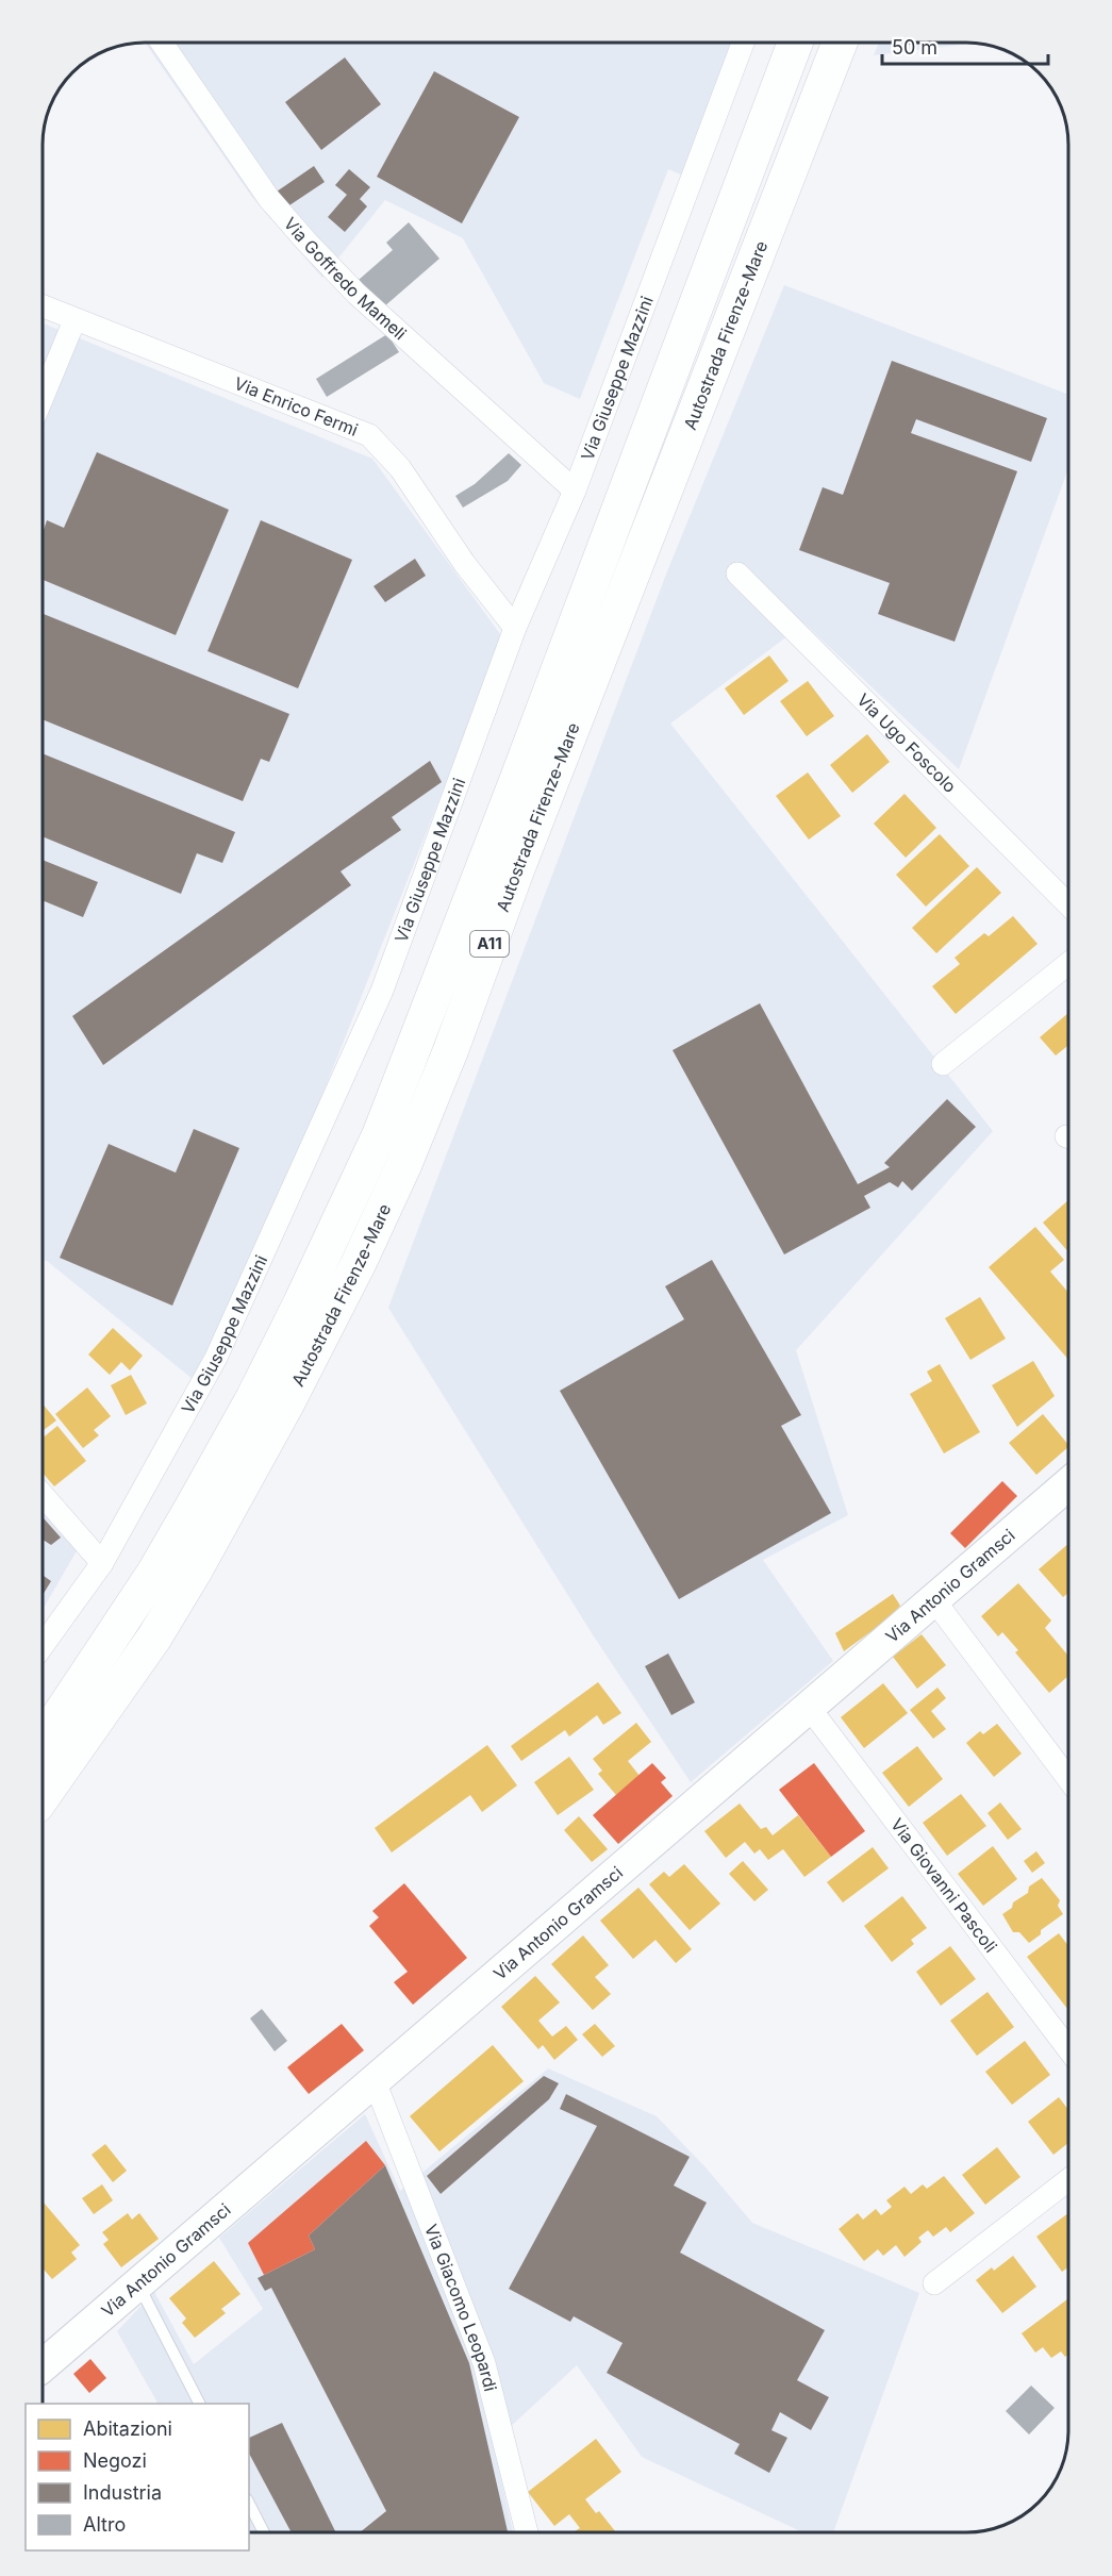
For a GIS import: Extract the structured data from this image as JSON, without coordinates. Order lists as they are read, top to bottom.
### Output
{
  "streets": {
    "highway": ["Autostrada Firenze-Mare", "A11"],
    "street": [
      "Via Goffredo Mameli",
      "Via Giuseppe Mazzini",
      "Via Enrico Fermi",
      "Via Ugo Foscolo",
      "Via Antonio Gramsci",
      "Via Giovanni Pascoli",
      "Via Giacomo Leopardi"
    ]
  },
  "crossings": [
    ["Via Goffredo Mameli", "Via Giuseppe Mazzini"],
    ["Via Giuseppe Mazzini", "Via Enrico Fermi"],
    ["Via Antonio Gramsci", "Via Giovanni Pascoli"],
    ["Via Antonio Gramsci", "Via Giacomo Leopardi"]
  ],
  "legend": [
    "Abitazioni",
    "Negozi",
    "Industria",
    "Altro"
  ],
  "scale_bar": "50 m"
}
